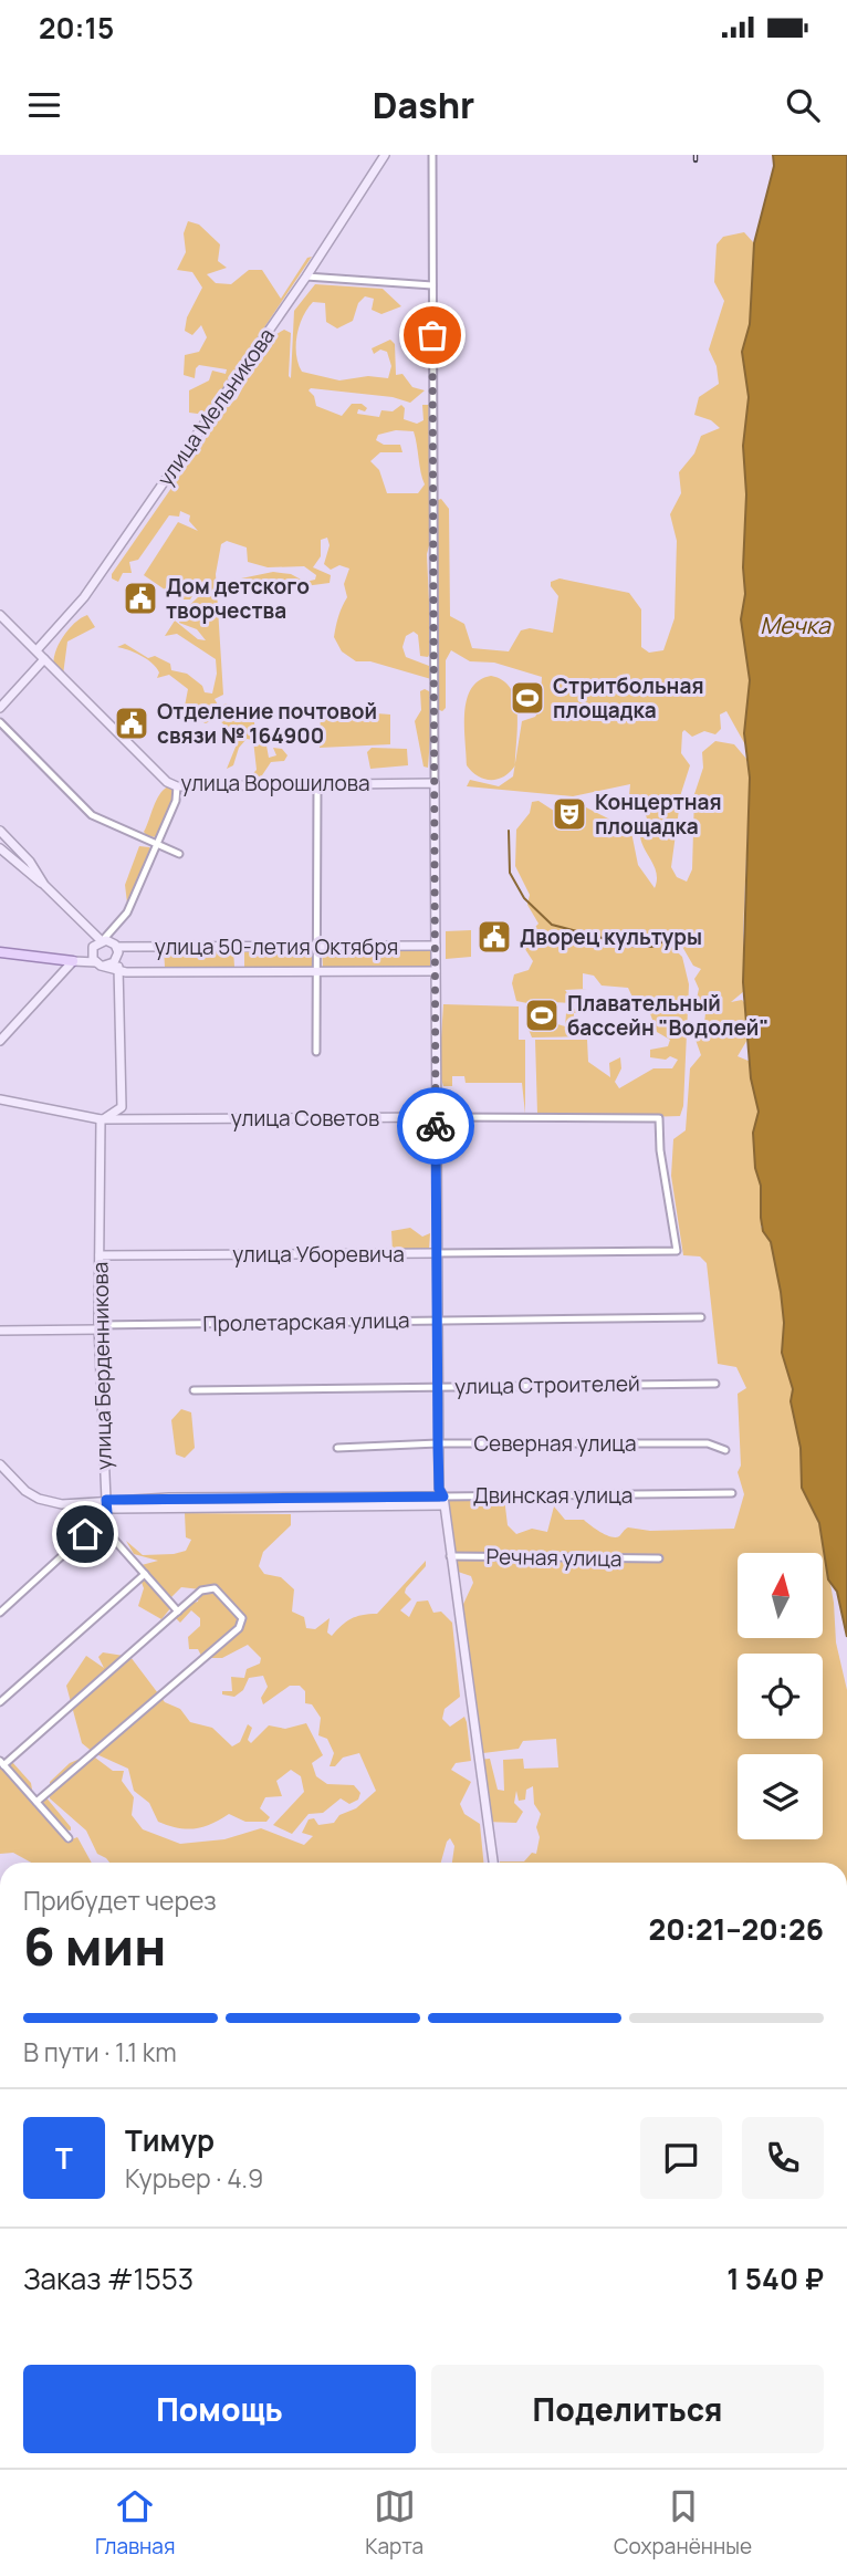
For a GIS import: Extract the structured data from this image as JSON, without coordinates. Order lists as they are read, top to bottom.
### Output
{
  "streets": {
    "street": [
      "улица Мельникова",
      "улица Ворошилова",
      "улица 50-летия Октября",
      "улица Советов",
      "улица Уборевича",
      "Пролетарская улица",
      "улица Берденникова",
      "улица Строителей",
      "Северная улица",
      "Двинская улица",
      "Речная улица"
    ]
  },
  "crossings": [
    ["улица Мельникова", "улица Ворошилова"],
    ["улица Советов", "улица Уборевича"],
    ["улица Советов", "улица Берденникова"],
    ["улица Уборевича", "улица Берденникова"],
    ["Пролетарская улица", "улица Берденникова"],
    ["улица Берденникова", "Двинская улица"]
  ],
  "water": ["Мечка"],
  "places": {
    "public building": ["Дом детского творчества", "Отделение почтовой связи № 164900", "Дворец культуры"],
    "sports": ["Стритбольная площадка", "Плавательный бассейн \"Водолей\""],
    "theatre": ["Концертная площадка"]
  },
  "north": "top",
  "page": {
    "status": "20:15",
    "header": "Dashr",
    "heading": ["6 мин", "Прибудет через", "20:21–20:26"],
    "panel": [
      "Тимур",
      "Курьер · 4.9",
      "Заказ #1553",
      "1 540 ₽"
    ],
    "bar": "В пути · 1.1 km",
    "round": "Т",
    "buttons": ["Помощь", "Поделиться"],
    "tabs": ["Главная", "Карта", "Сохранённые"]
  }
}
